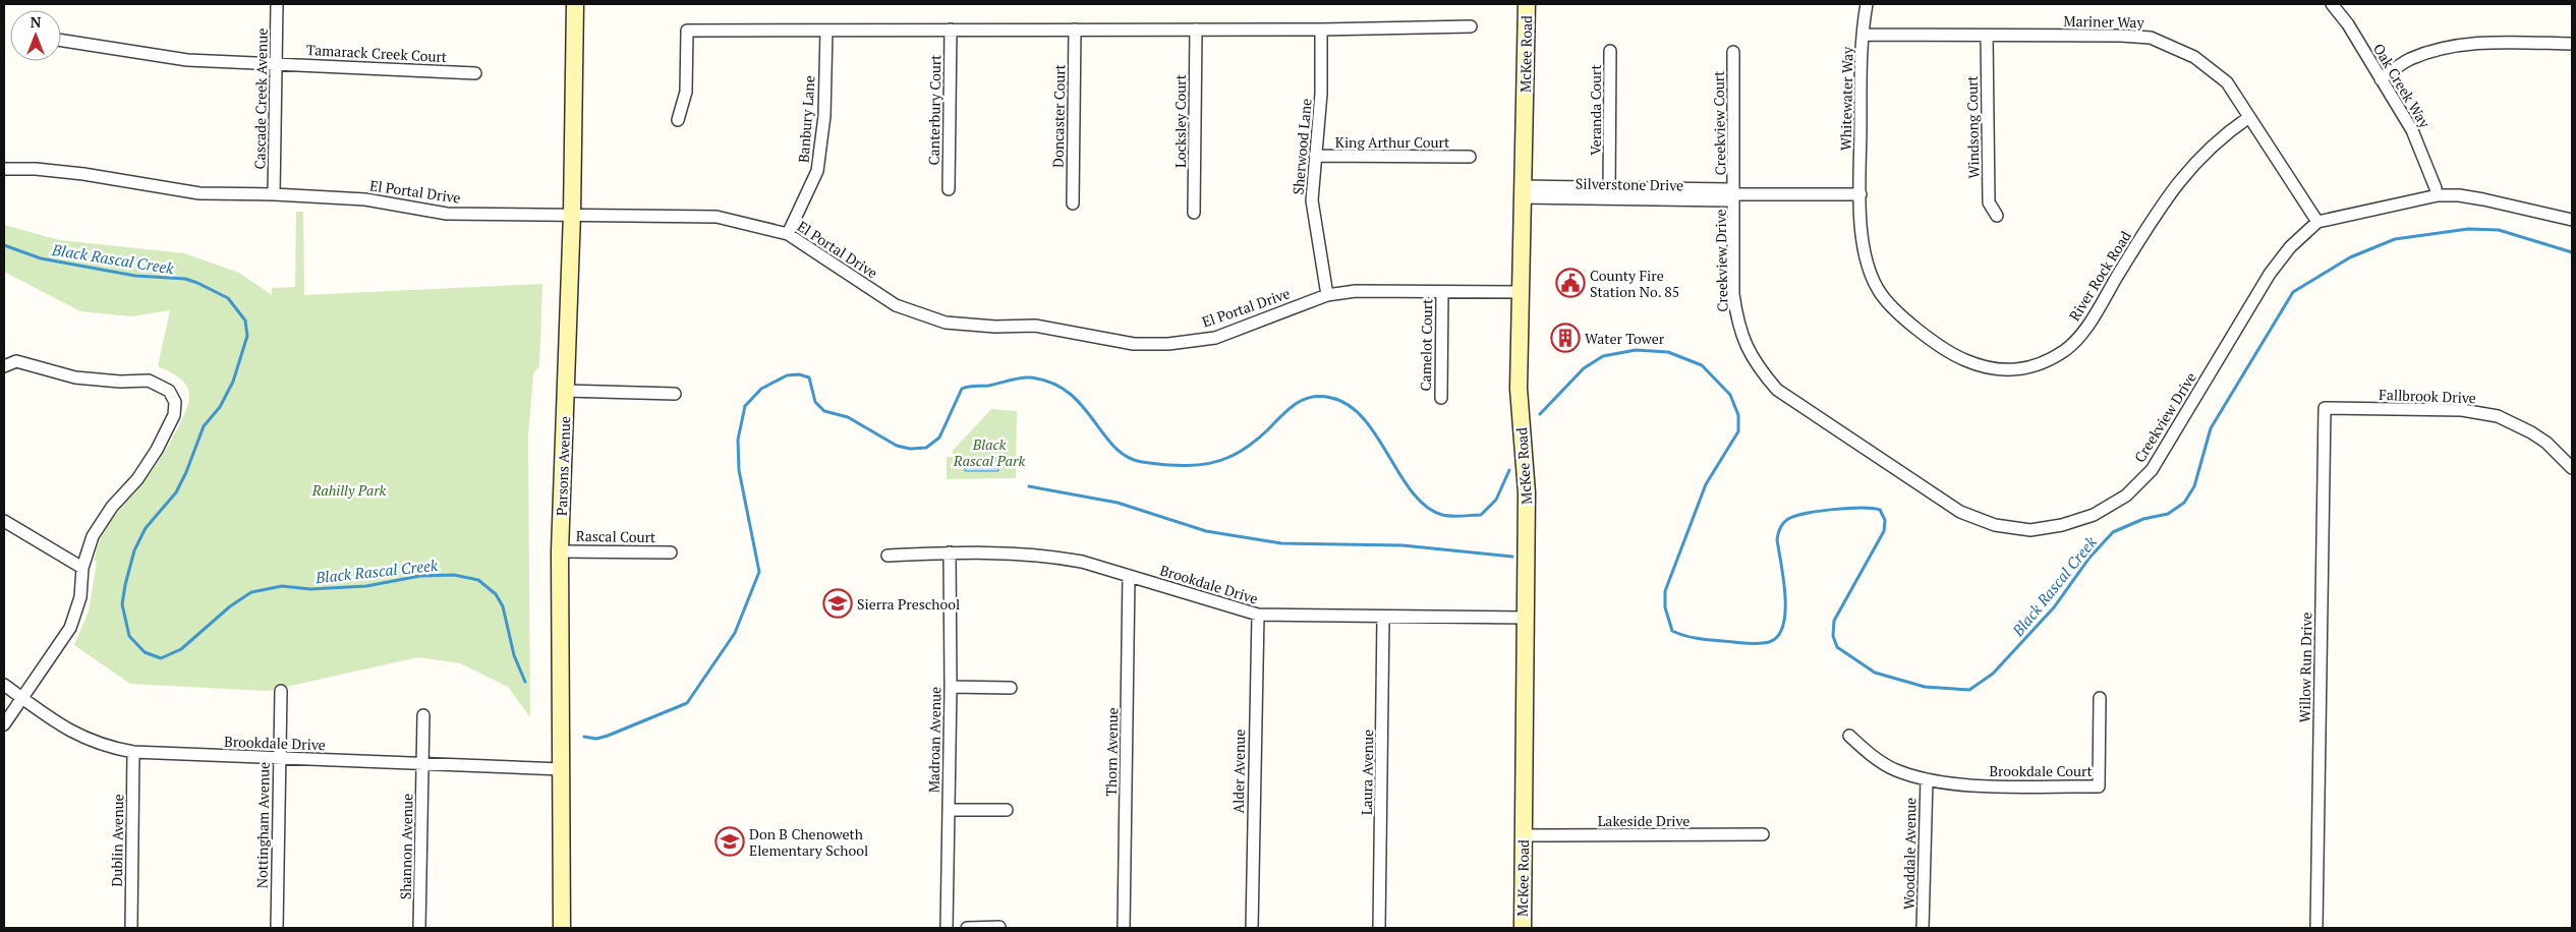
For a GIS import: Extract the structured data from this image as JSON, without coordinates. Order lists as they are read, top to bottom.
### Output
{
  "streets": {
    "street": [
      "Mariner Way",
      "Tamarack Creek Court",
      "McKee Road",
      "Oak Creek Way",
      "Cascade Creek Avenue",
      "Whitewater Way",
      "Canterbury Court",
      "Veranda Court",
      "Doncaster Court",
      "Banbury Lane",
      "Locksley Court",
      "Creekview Court",
      "Windsong Court",
      "King Arthur Court",
      "Sherwood Lane",
      "Silverstone Drive",
      "El Portal Drive",
      "Creekview Drive",
      "River Rock Road",
      "Camelot Court",
      "Fallbrook Drive",
      "Parsons Avenue",
      "Rascal Court",
      "Brookdale Drive",
      "Willow Run Drive",
      "Madroan Avenue",
      "Thorn Avenue",
      "Brookdale Court",
      "Alder Avenue",
      "Laura Avenue",
      "Lakeside Drive",
      "Nottingham Avenue",
      "Dublin Avenue",
      "Shannon Avenue",
      "Wooddale Avenue"
    ]
  },
  "crossings": [
    ["Mariner Way", "Whitewater Way"],
    ["Mariner Way", "Windsong Court"],
    ["Mariner Way", "Creekview Drive"],
    ["Mariner Way", "River Rock Road"],
    ["Tamarack Creek Court", "Cascade Creek Avenue"],
    ["McKee Road", "Silverstone Drive"],
    ["McKee Road", "El Portal Drive"],
    ["McKee Road", "Brookdale Drive"],
    ["McKee Road", "Lakeside Drive"],
    ["Cascade Creek Avenue", "El Portal Drive"],
    ["Whitewater Way", "Silverstone Drive"],
    ["Whitewater Way", "River Rock Road"],
    ["Veranda Court", "Silverstone Drive"],
    ["Banbury Lane", "El Portal Drive"],
    ["Creekview Court", "Silverstone Drive"],
    ["Creekview Court", "Creekview Drive"],
    ["King Arthur Court", "Sherwood Lane"],
    ["Sherwood Lane", "El Portal Drive"],
    ["Silverstone Drive", "Creekview Drive"],
    ["Silverstone Drive", "River Rock Road"],
    ["El Portal Drive", "Camelot Court"],
    ["El Portal Drive", "Parsons Avenue"],
    ["Fallbrook Drive", "Willow Run Drive"],
    ["Parsons Avenue", "Rascal Court"],
    ["Parsons Avenue", "Brookdale Drive"],
    ["Brookdale Drive", "Madroan Avenue"],
    ["Brookdale Drive", "Thorn Avenue"],
    ["Brookdale Drive", "Alder Avenue"],
    ["Brookdale Drive", "Laura Avenue"],
    ["Brookdale Drive", "Nottingham Avenue"],
    ["Brookdale Drive", "Dublin Avenue"],
    ["Brookdale Drive", "Shannon Avenue"],
    ["Brookdale Court", "Wooddale Avenue"]
  ],
  "water": ["Black Rascal Creek"],
  "parks": ["Black Rascal Park", "Rahilly Park"],
  "places": {
    "public building": ["County Fire Station No. 85"],
    "building": ["Water Tower"],
    "school or university": ["Sierra Preschool", "Don B Chenoweth Elementary School"]
  },
  "north": "top"
}
